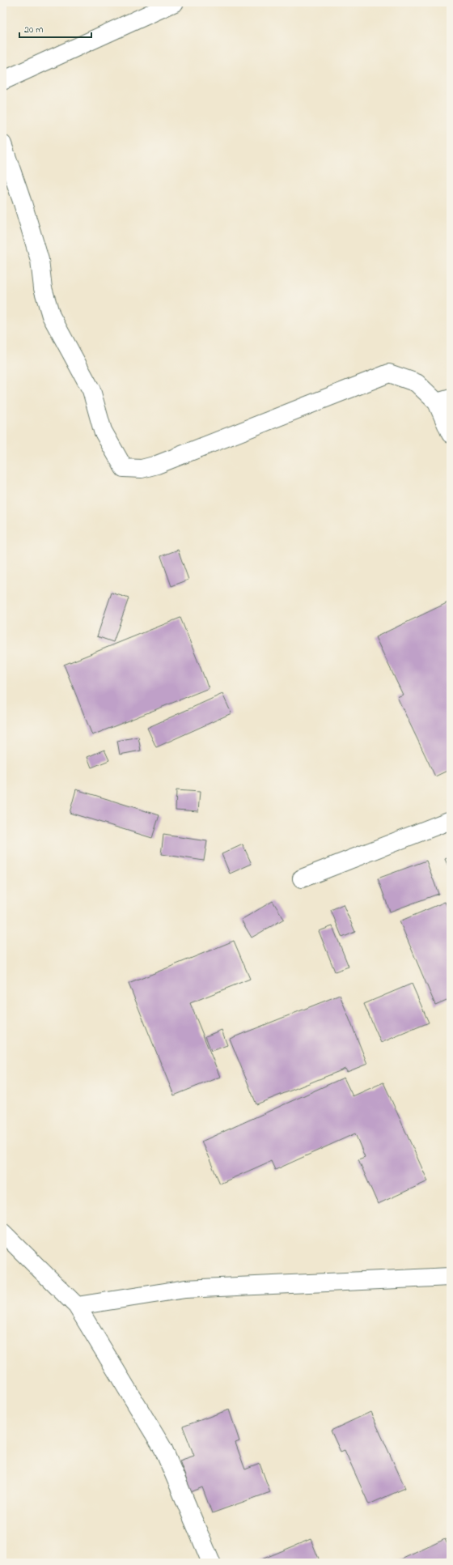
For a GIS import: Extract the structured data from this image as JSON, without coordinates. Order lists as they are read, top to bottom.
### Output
{
  "scale_bar": "20 m"
}
